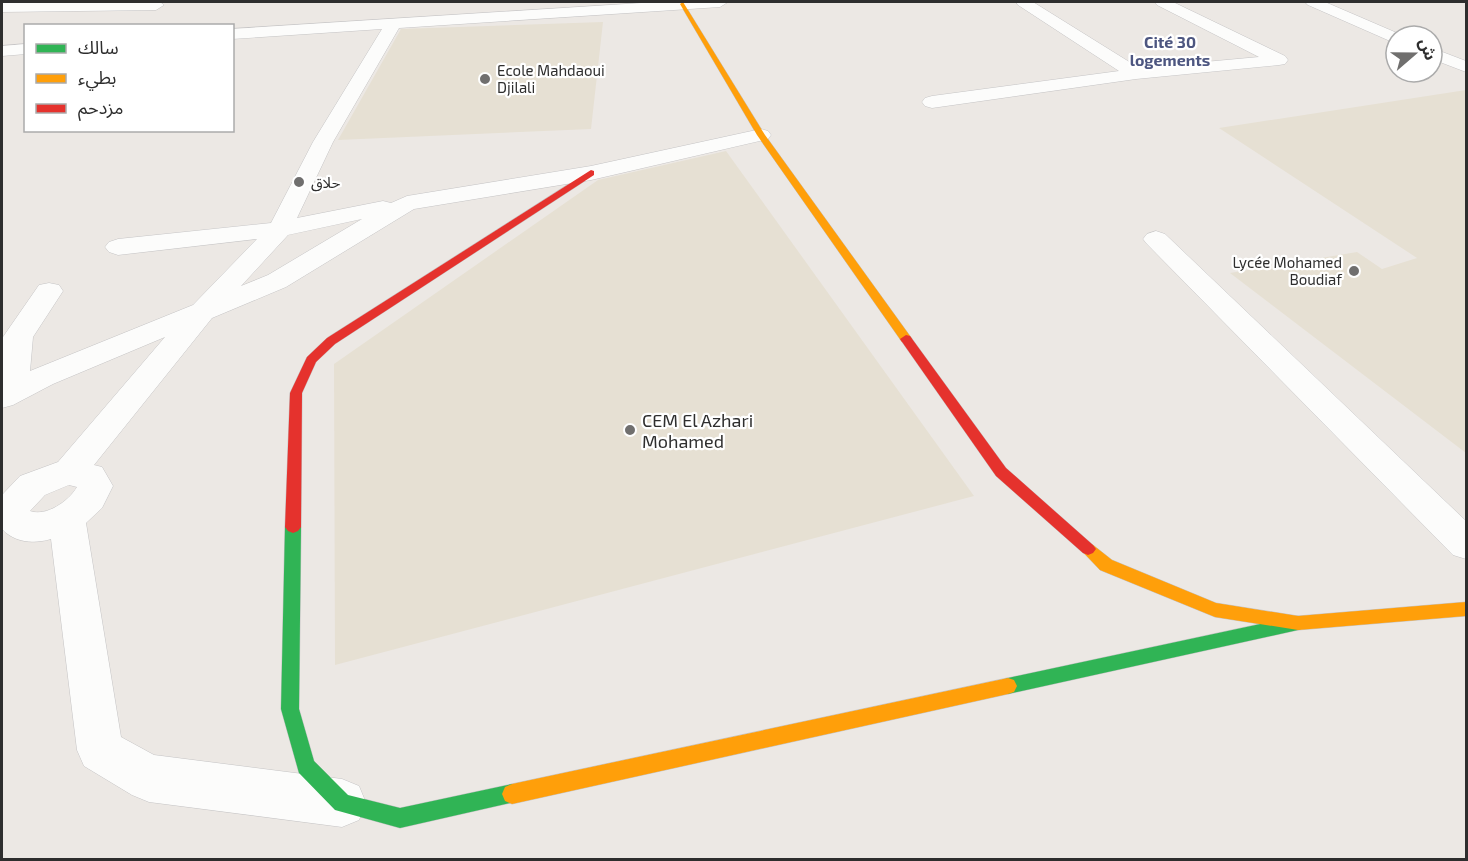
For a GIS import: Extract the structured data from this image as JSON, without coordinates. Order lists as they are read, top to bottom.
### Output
{
  "districts": ["Cité 30 logements"],
  "places": [
    "Ecole Mahdaoui Djilali",
    "حلاق",
    "Lycée Mohamed Boudiaf",
    "CEM El Azhari Mohamed"
  ],
  "legend": ["سالك", "بطيء", "مزدحم"],
  "north": "right"
}
